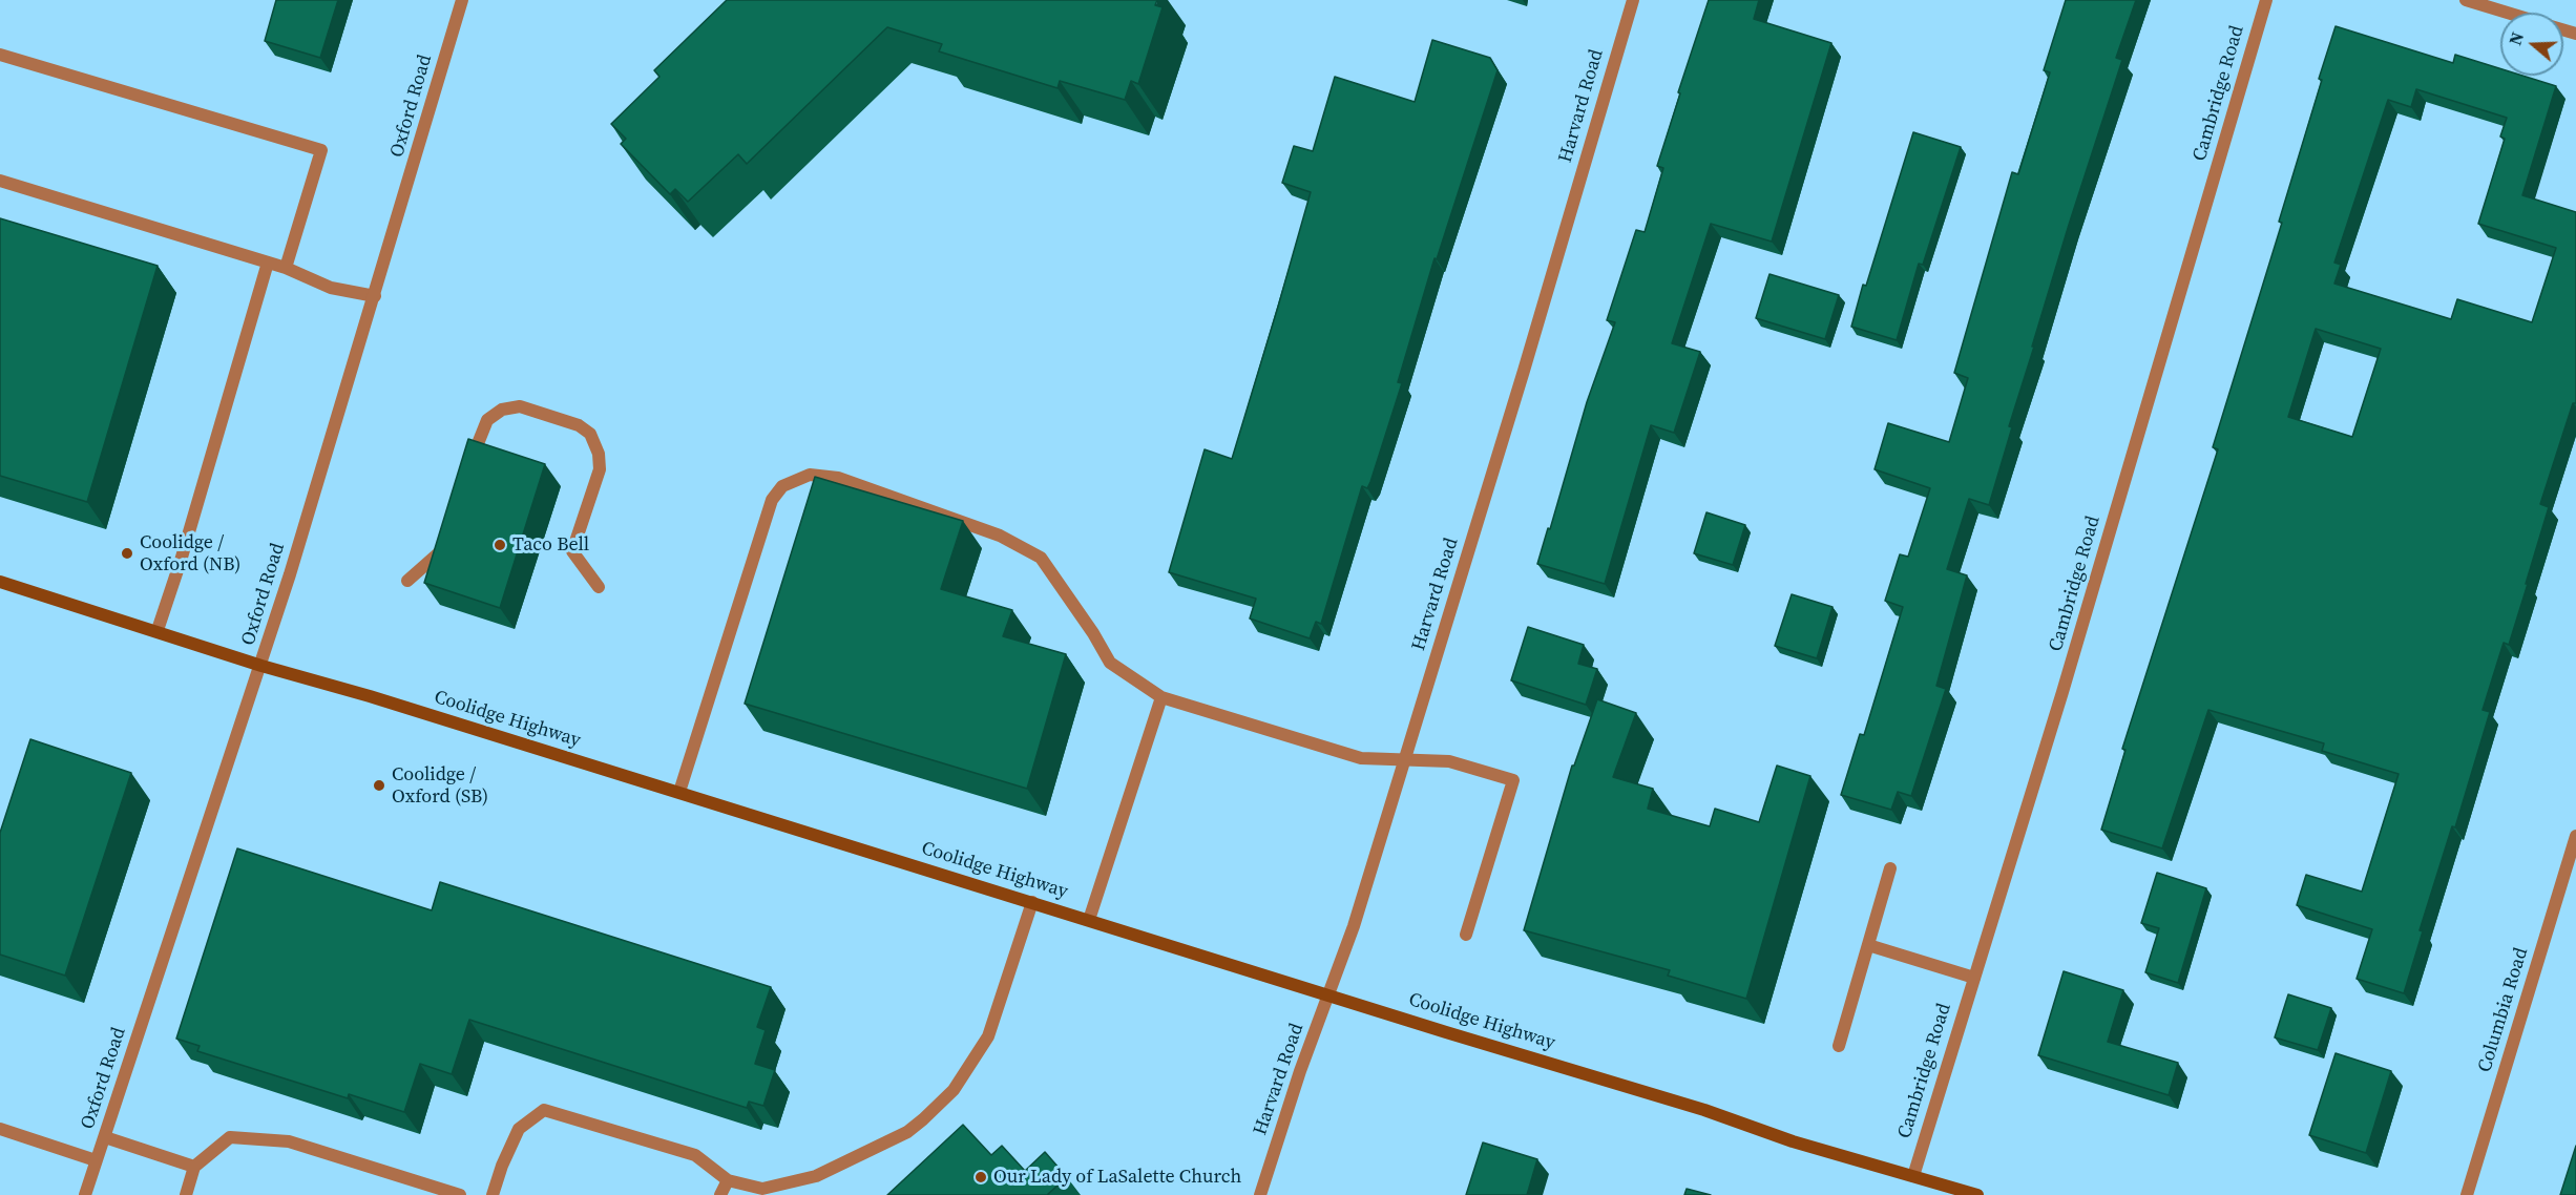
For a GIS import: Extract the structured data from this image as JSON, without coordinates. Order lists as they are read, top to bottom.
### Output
{
  "streets": {
    "main road": ["Coolidge Highway"],
    "street": [
      "Cambridge Road",
      "Oxford Road",
      "Harvard Road",
      "Columbia Road"
    ]
  },
  "crossings": [
    ["Cambridge Road", "Coolidge Highway"],
    ["Oxford Road", "Coolidge Highway"],
    ["Harvard Road", "Coolidge Highway"]
  ],
  "places": [
    "Taco Bell",
    "Coolidge / Oxford (NB)",
    "Coolidge / Oxford (SB)",
    "Our Lady of LaSalette Church"
  ],
  "north": "left"
}
